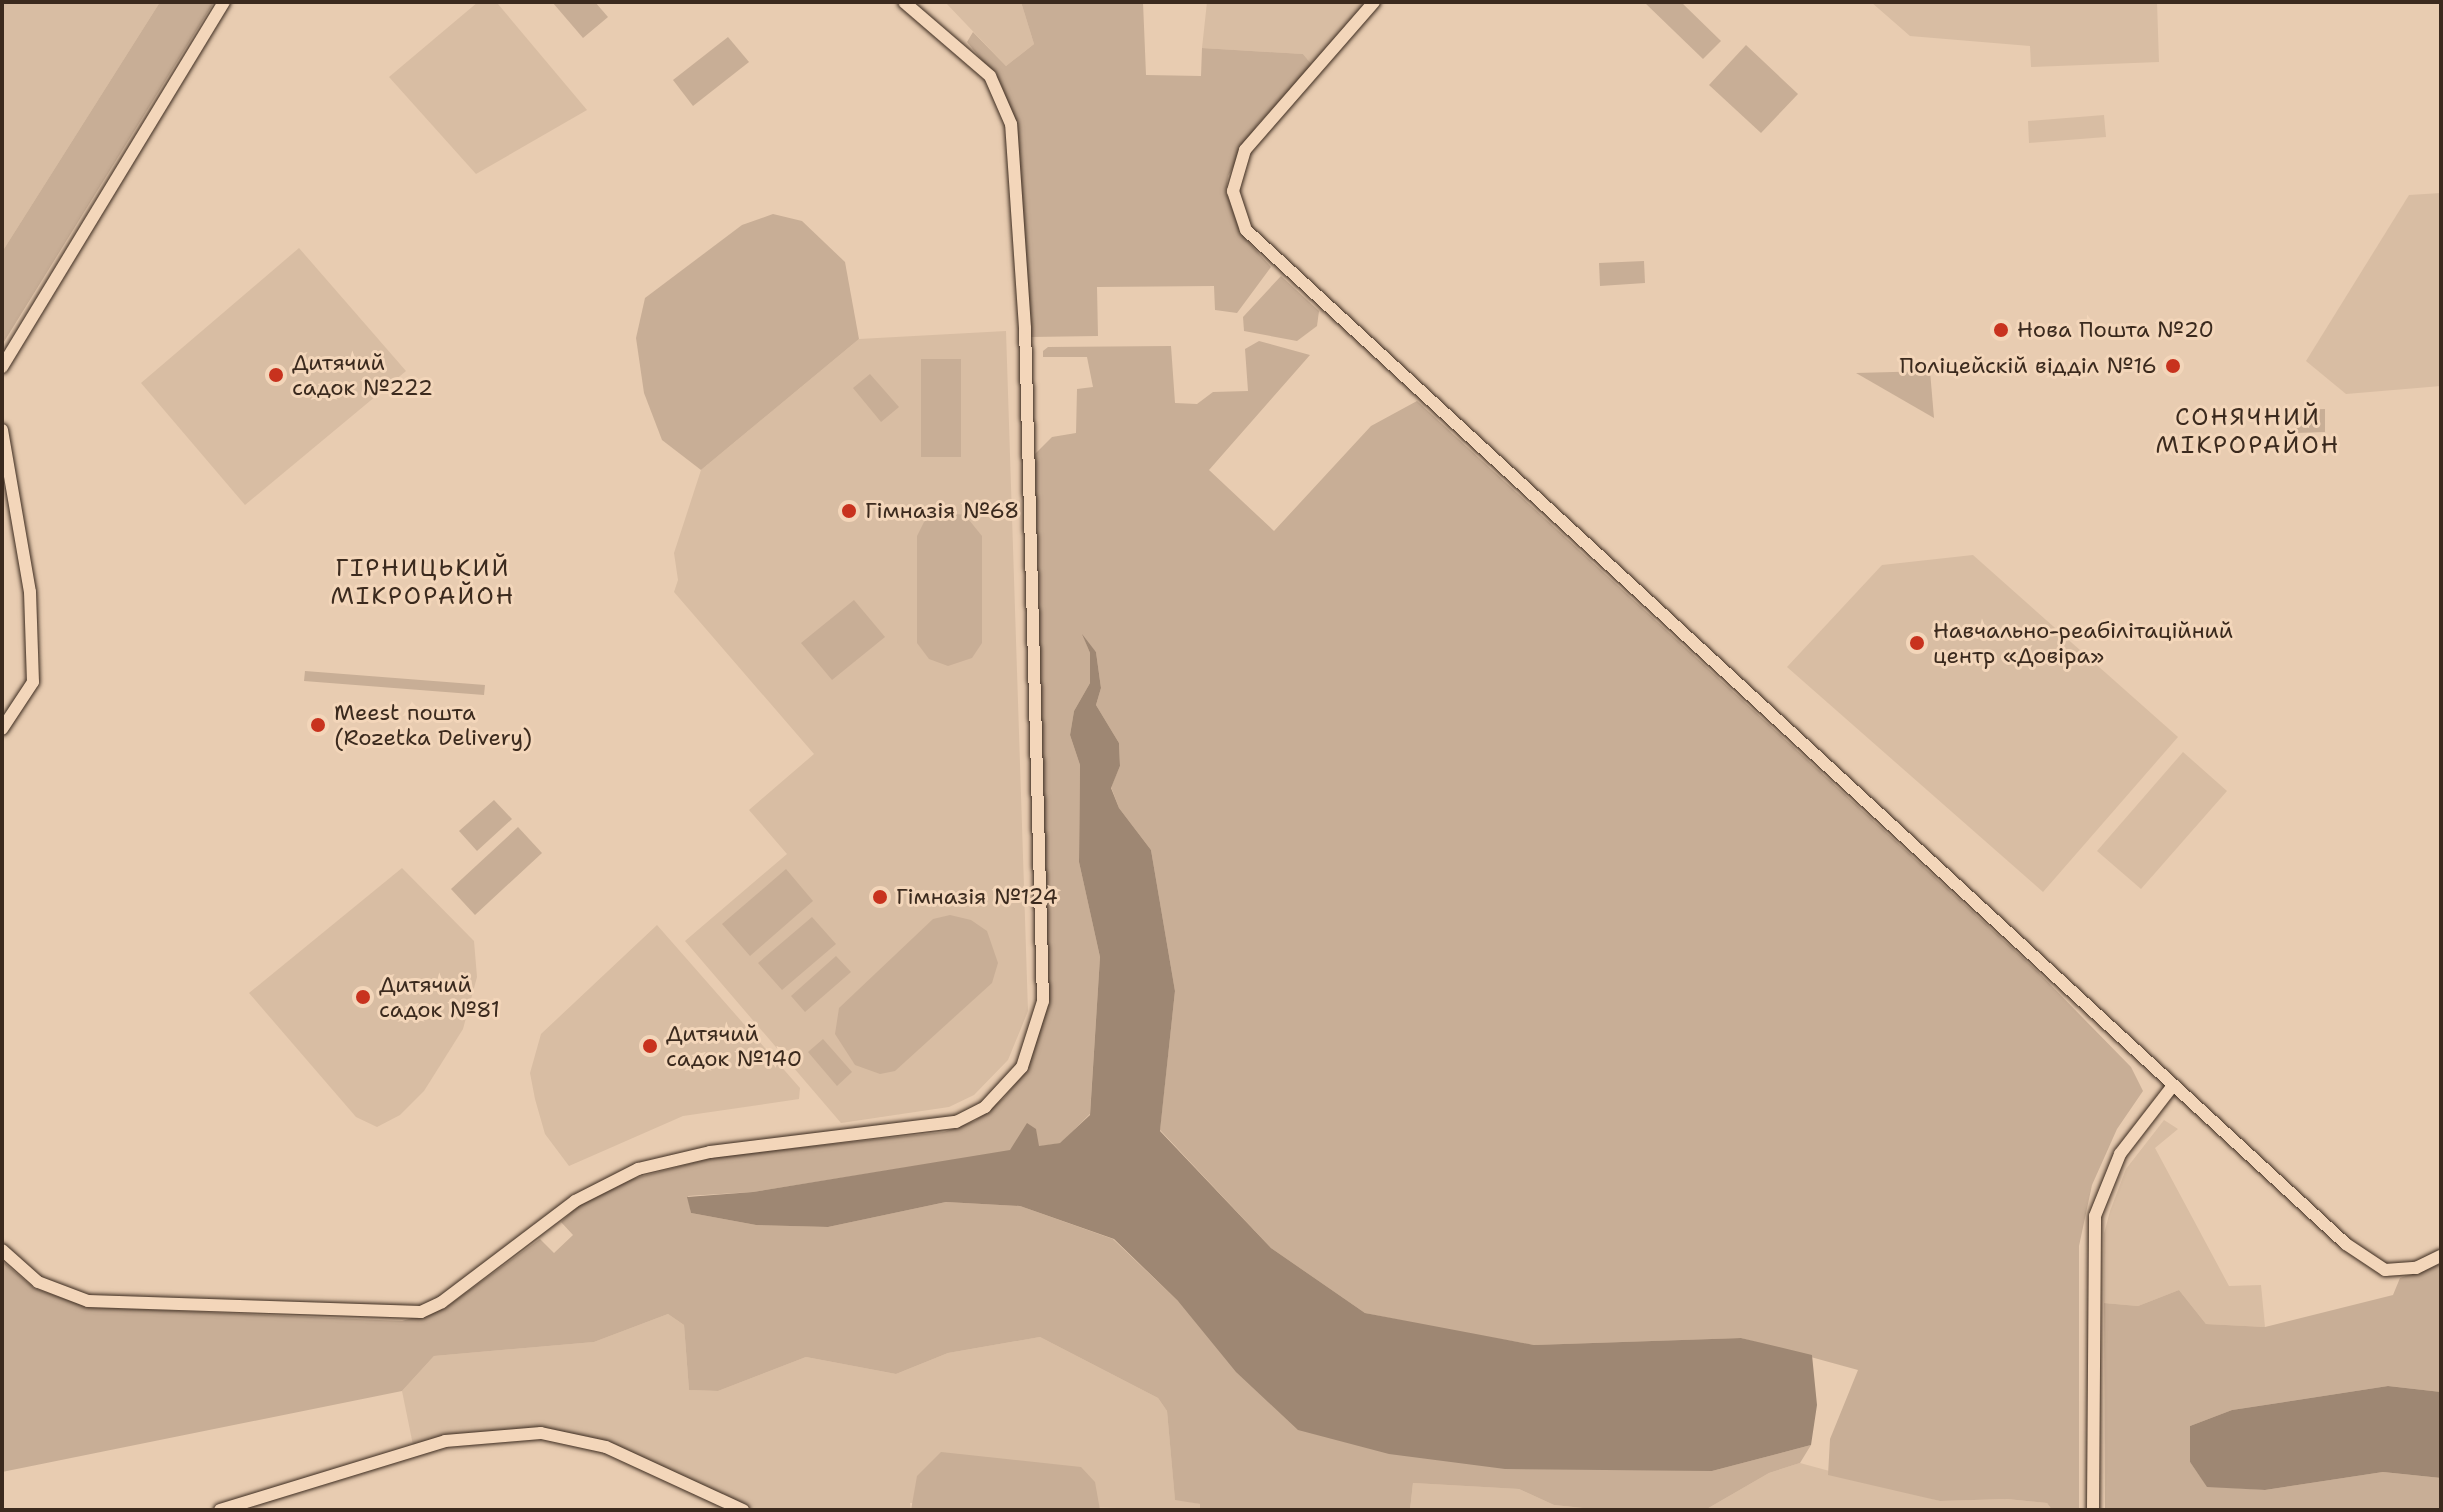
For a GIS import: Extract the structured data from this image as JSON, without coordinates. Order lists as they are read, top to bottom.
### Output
{
  "districts": ["СОНЯЧНИЙ МІКРОРАЙОН", "ГІРНИЦЬКИЙ МІКРОРАЙОН"],
  "places": [
    "Нова Пошта №20",
    "Поліцейскій відділ №16",
    "Дитячий садок №222",
    "Гімназія №68",
    "Навчально-реабілітаційний центр «Довіра»",
    "Meest пошта (Rozetka Delivery)",
    "Гімназія №124",
    "Дитячий садок №81",
    "Дитячий садок №140"
  ]
}
